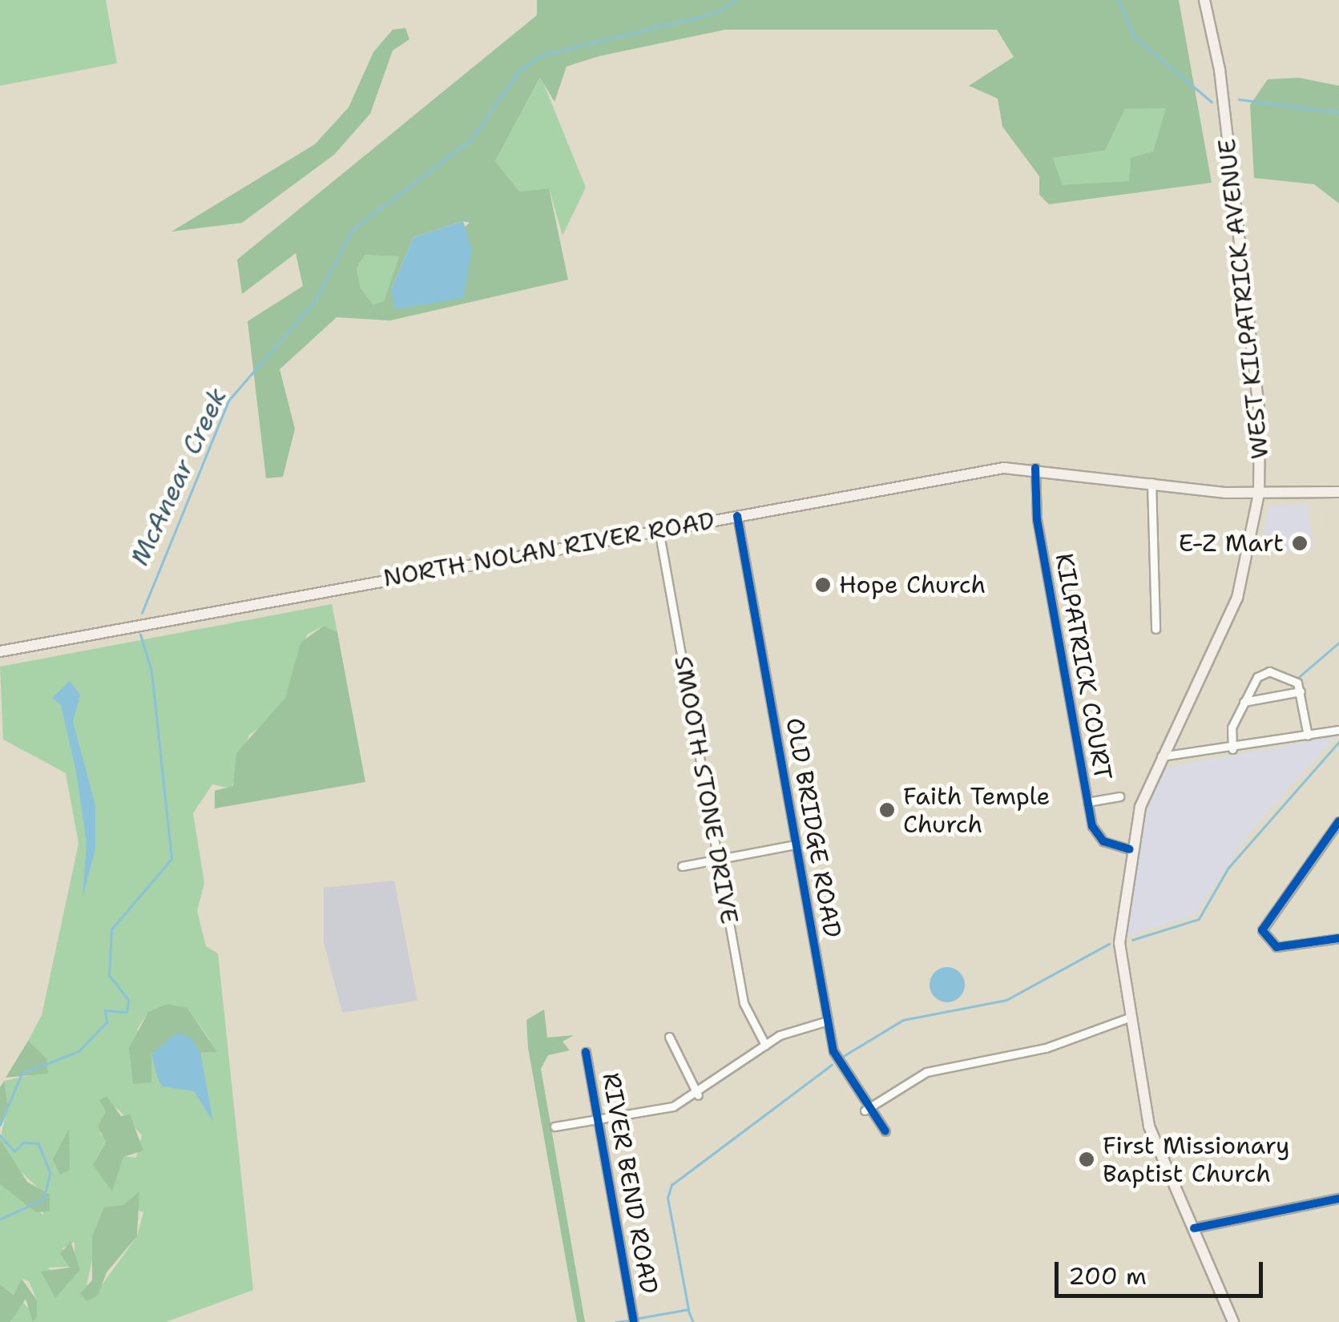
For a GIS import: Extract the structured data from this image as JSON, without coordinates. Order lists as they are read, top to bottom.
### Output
{
  "streets": {
    "main road": ["WEST KILPATRICK AVENUE", "NORTH NOLAN RIVER ROAD"],
    "street": [
      "KILPATRICK COURT",
      "SMOOTH STONE DRIVE",
      "OLD BRIDGE ROAD",
      "RIVER BEND ROAD"
    ]
  },
  "crossings": [
    ["WEST KILPATRICK AVENUE", "NORTH NOLAN RIVER ROAD"],
    ["WEST KILPATRICK AVENUE", "KILPATRICK COURT"],
    ["NORTH NOLAN RIVER ROAD", "KILPATRICK COURT"],
    ["NORTH NOLAN RIVER ROAD", "SMOOTH STONE DRIVE"],
    ["NORTH NOLAN RIVER ROAD", "OLD BRIDGE ROAD"]
  ],
  "water": ["McAnear Creek"],
  "places": [
    "E-Z Mart",
    "Hope Church",
    "Faith Temple Church",
    "First Missionary Baptist Church"
  ],
  "scale_bar": "200 m"
}
